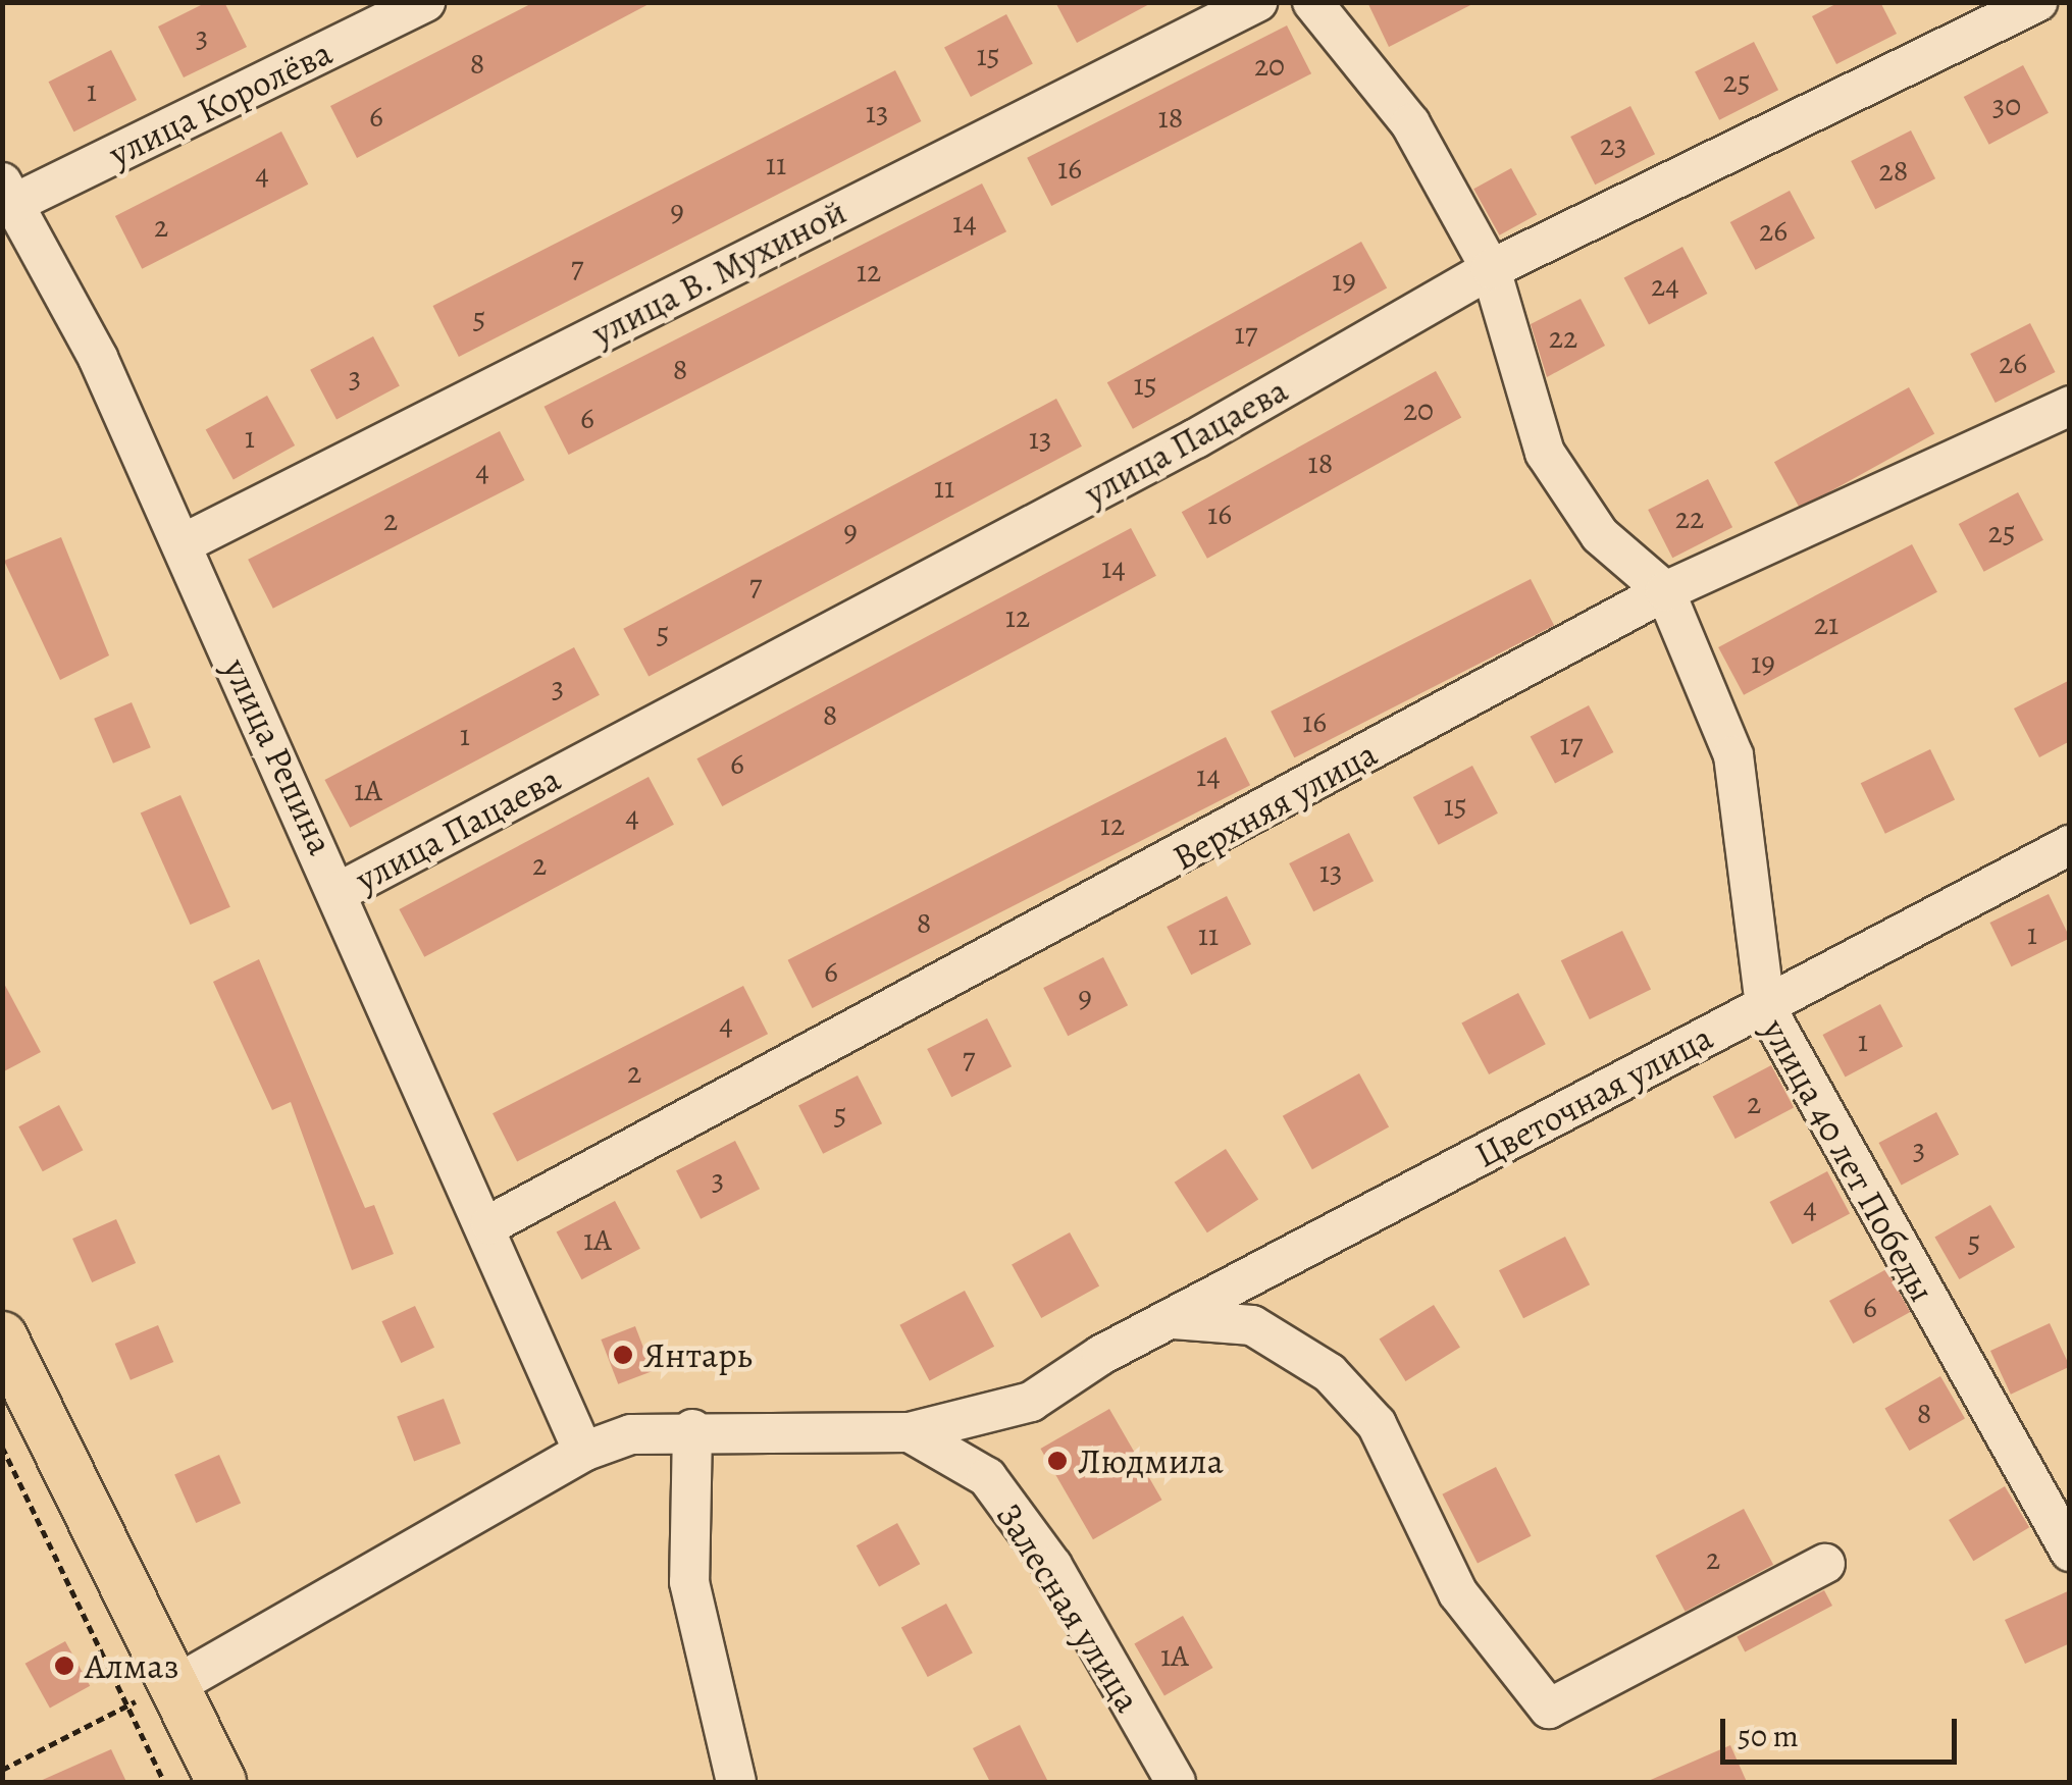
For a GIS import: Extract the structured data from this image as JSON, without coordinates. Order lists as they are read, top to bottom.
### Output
{
  "streets": {
    "street": [
      "улица Королёва",
      "улица В. Мухиной",
      "улица Пацаева",
      "улица Репина",
      "Верхняя улица",
      "Цветочная улица",
      "улица 40 лет Победы",
      "Залесная улица"
    ]
  },
  "crossings": [
    ["улица Королёва", "улица Репина"],
    ["улица В. Мухиной", "улица Репина"],
    ["улица Пацаева", "улица Репина"],
    ["улица Пацаева", "улица 40 лет Победы"],
    ["улица Репина", "Верхняя улица"],
    ["улица Репина", "Залесная улица"],
    ["Верхняя улица", "улица 40 лет Победы"],
    ["Цветочная улица", "улица 40 лет Победы"],
    ["Цветочная улица", "Залесная улица"]
  ],
  "places": ["Янтарь", "Людмила", "Алмаз"],
  "house_numbers": [
    "3",
    "15",
    "8",
    "20",
    "25",
    "1",
    "30",
    "13",
    "6",
    "18",
    "23",
    "11",
    "16",
    "28",
    "4",
    "9",
    "14",
    "2",
    "26",
    "7",
    "12",
    "19",
    "24",
    "5",
    "17",
    "22",
    "26",
    "8",
    "3",
    "15",
    "20",
    "6",
    "1",
    "13",
    "18",
    "4",
    "11",
    "16",
    "22",
    "2",
    "9",
    "25",
    "14",
    "7",
    "12",
    "21",
    "5",
    "19",
    "3",
    "8",
    "16",
    "1",
    "17",
    "6",
    "14",
    "1А",
    "15",
    "4",
    "12",
    "2",
    "13",
    "8",
    "1",
    "11",
    "6",
    "9",
    "4",
    "1",
    "7",
    "2",
    "2",
    "5",
    "3",
    "3",
    "4",
    "1А",
    "5",
    "6",
    "8",
    "2",
    "1А"
  ],
  "scale_bar": "50 m"
}
